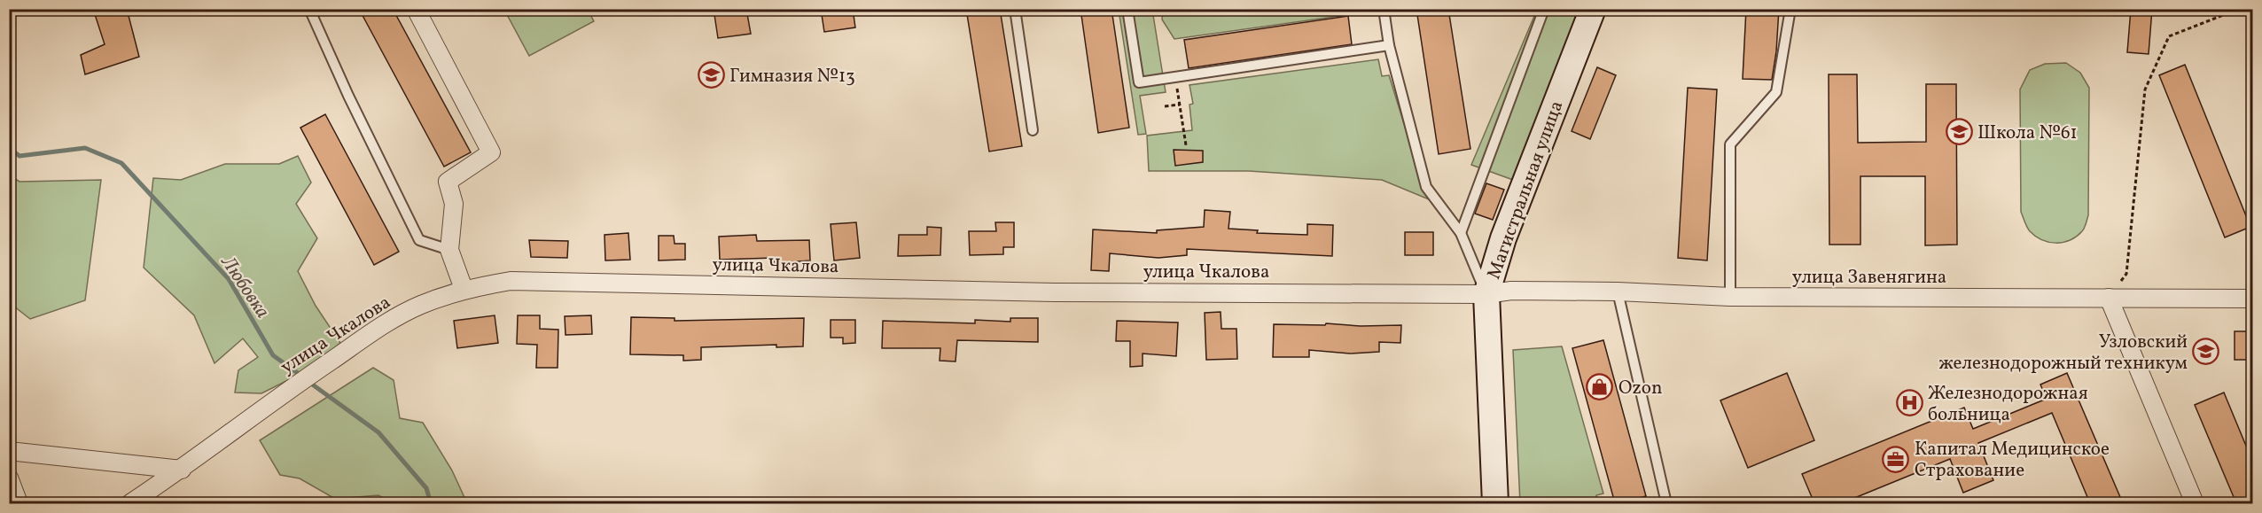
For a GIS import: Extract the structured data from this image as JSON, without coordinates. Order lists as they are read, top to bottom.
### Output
{
  "streets": {
    "main road": ["Магистральная улица"],
    "street": ["улица Чкалова", "улица Завенягина"]
  },
  "crossings": [
    ["Магистральная улица", "улица Чкалова"],
    ["Магистральная улица", "улица Завенягина"],
    ["улица Чкалова", "улица Завенягина"]
  ],
  "water": ["Любовка"],
  "places": {
    "school or university": ["Гимназия №13", "Школа №61", "Узловский железнодорожный техникум"],
    "shop": ["Ozon"],
    "hospital": ["Железнодорожная больница"],
    "office": ["Капитал Медицинское Страхование"]
  }
}
